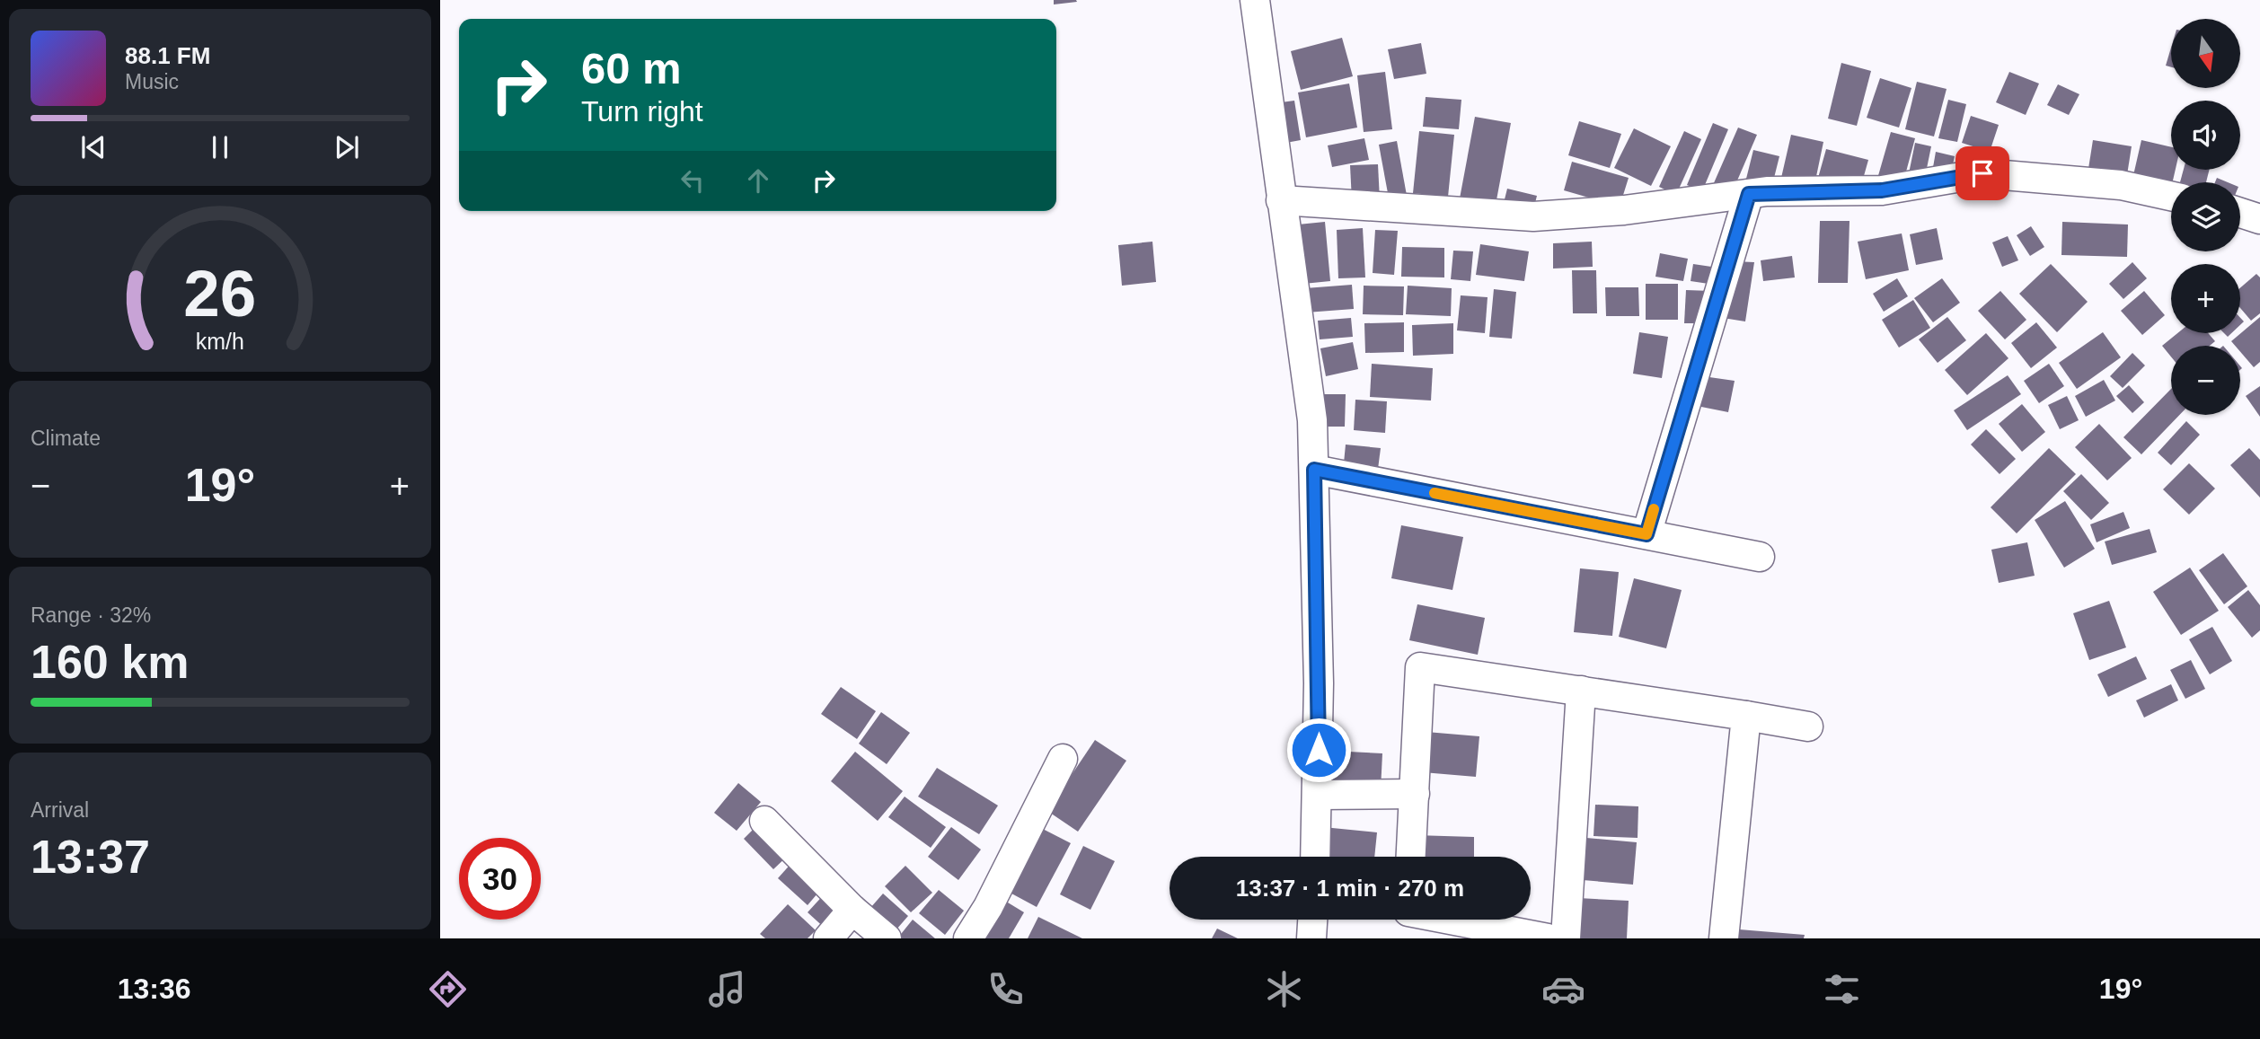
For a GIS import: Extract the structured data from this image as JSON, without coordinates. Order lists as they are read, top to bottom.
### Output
{
  "north": "bottom",
  "page": {
    "map_buttons": ["+", "−"],
    "turn": ["60 m", "Turn right"],
    "song": ["88.1 FM", "Music"],
    "tile": [
      "Climate",
      ["Range · 32%", "160 km"],
      ["Arrival", "13:37"]
    ],
    "heat": ["−", "19°", "+"],
    "limit": "30",
    "trip": "13:37 · 1 min · 270 m",
    "tabs": ["13:36", "19°"],
    "gauge": ["26", "km/h"]
  }
}
